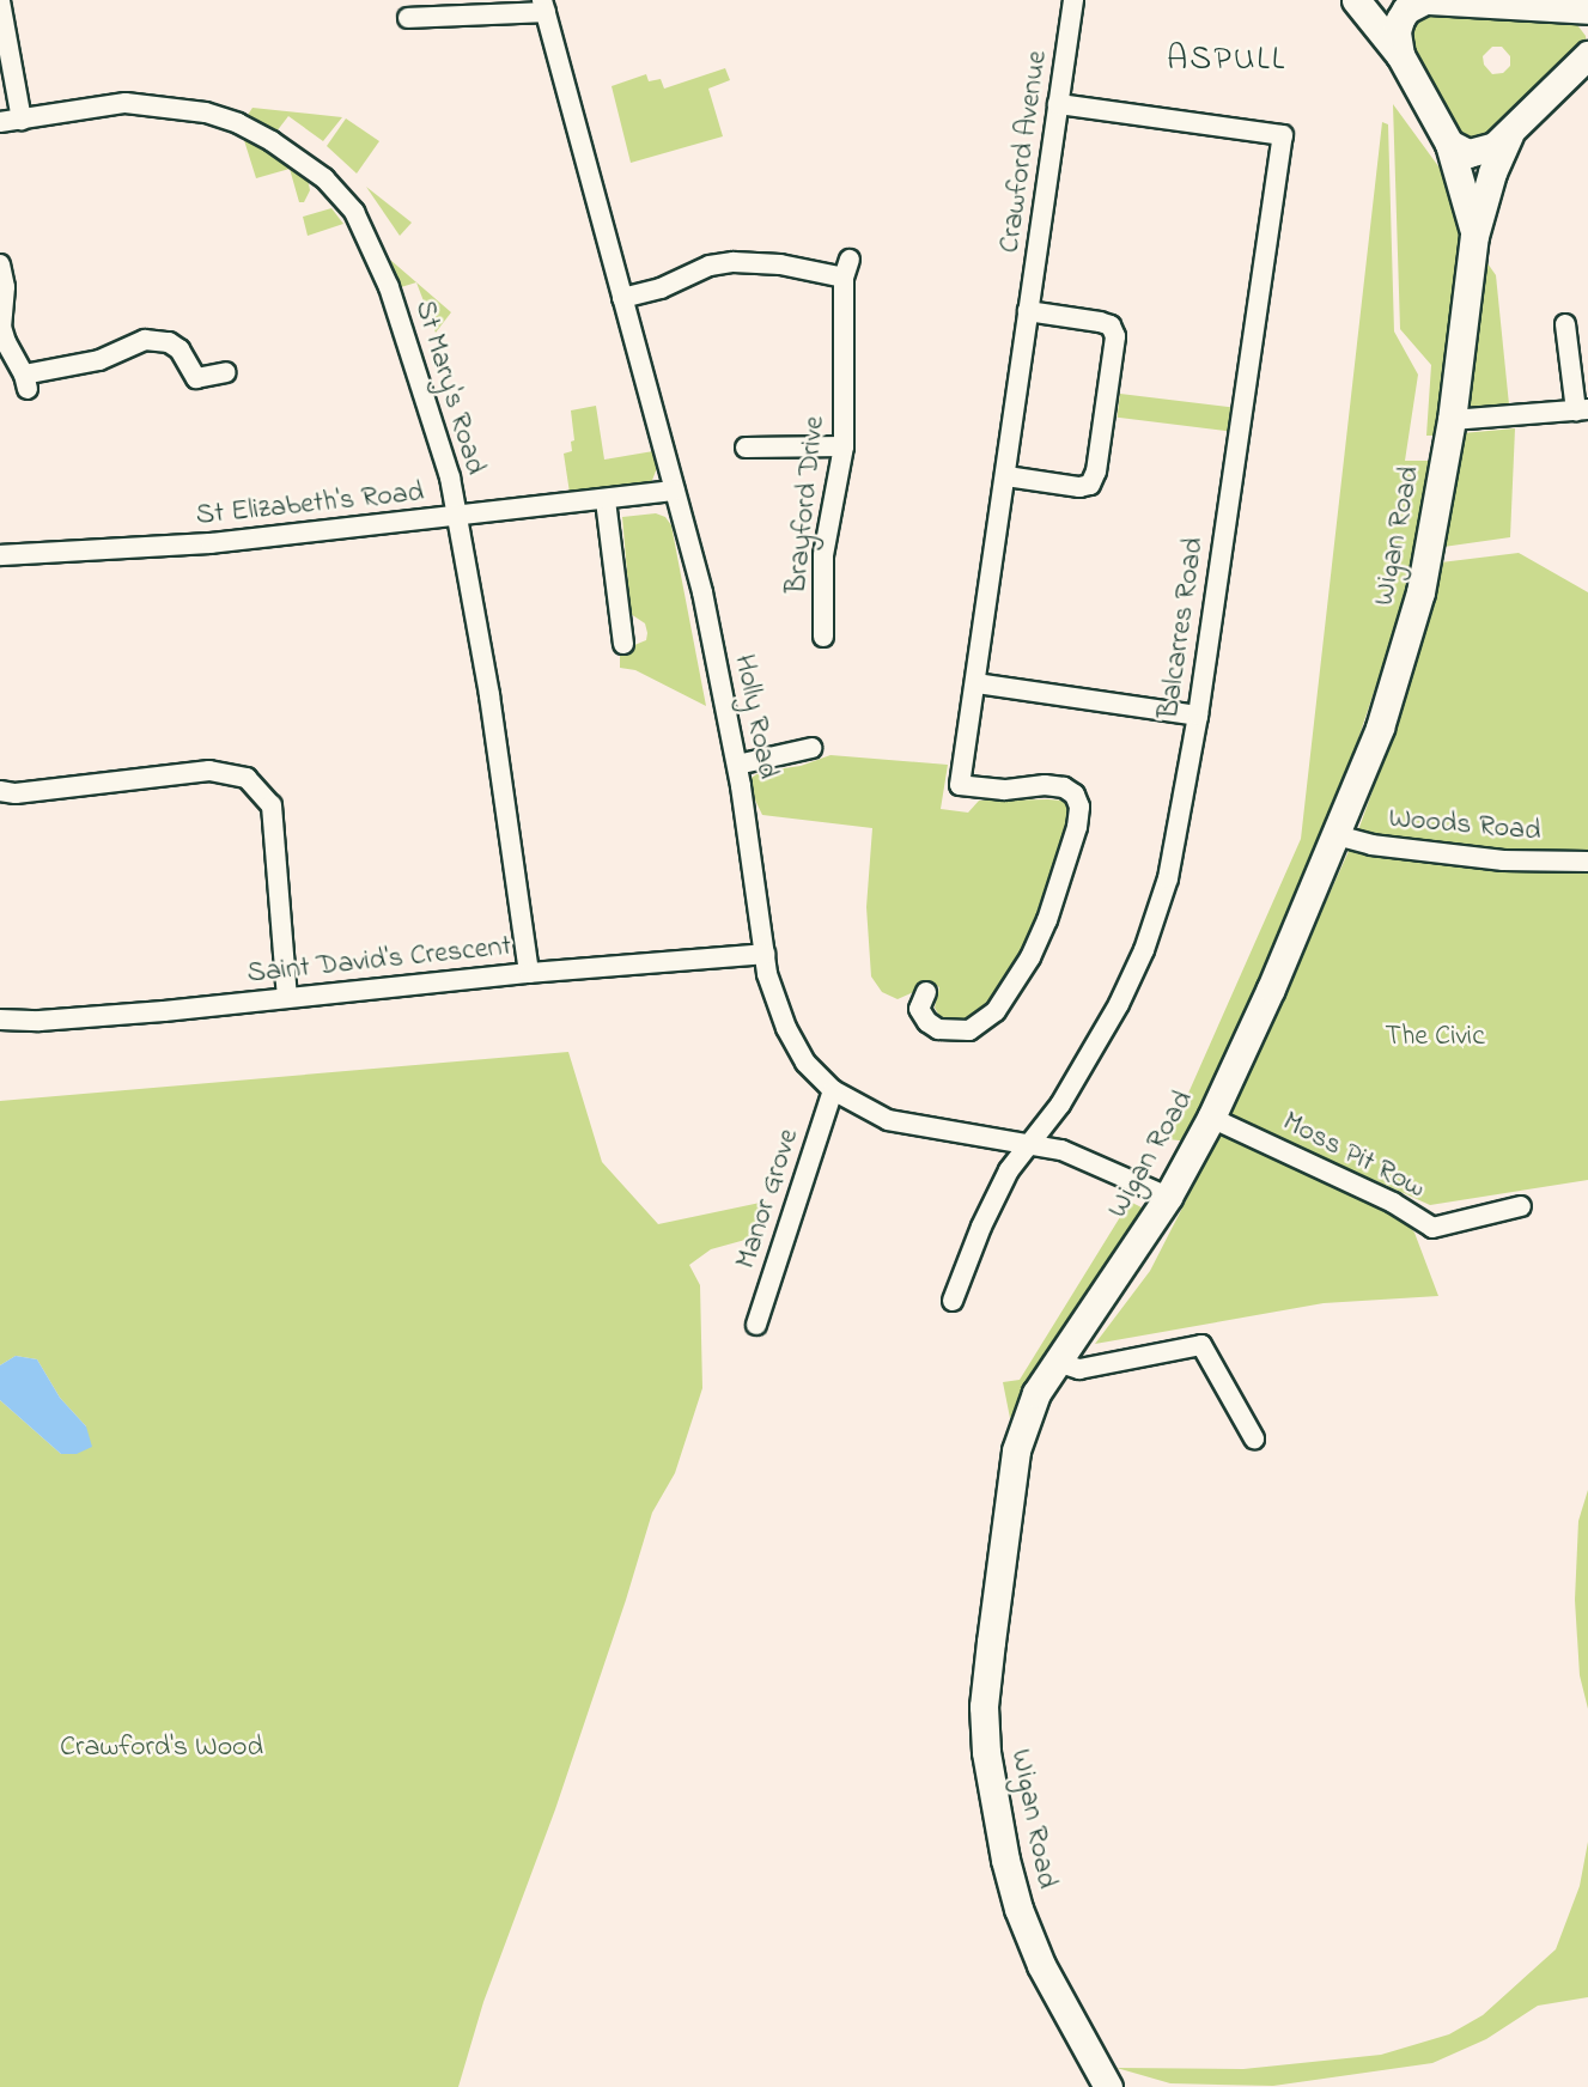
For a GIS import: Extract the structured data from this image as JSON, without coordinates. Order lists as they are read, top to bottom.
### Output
{
  "streets": {
    "main road": ["Wigan Road"],
    "street": [
      "Crawford Avenue",
      "St Mary's Road",
      "St Elizabeth's Road",
      "Brayford Drive",
      "Balcarres Road",
      "Holly Road",
      "Woods Road",
      "Saint David's Crescent",
      "Moss Pit Row",
      "Manor Grove"
    ]
  },
  "crossings": [
    ["Crawford Avenue", "Balcarres Road"],
    ["St Mary's Road", "St Elizabeth's Road"],
    ["St Mary's Road", "Saint David's Crescent"],
    ["St Elizabeth's Road", "Holly Road"],
    ["Brayford Drive", "Holly Road"],
    ["Wigan Road", "Holly Road"],
    ["Wigan Road", "Woods Road"],
    ["Wigan Road", "Moss Pit Row"],
    ["Balcarres Road", "Holly Road"],
    ["Holly Road", "Saint David's Crescent"],
    ["Holly Road", "Manor Grove"]
  ],
  "districts": ["ASPULL"],
  "parks": ["The Civic", "Crawford's Wood"]
}
